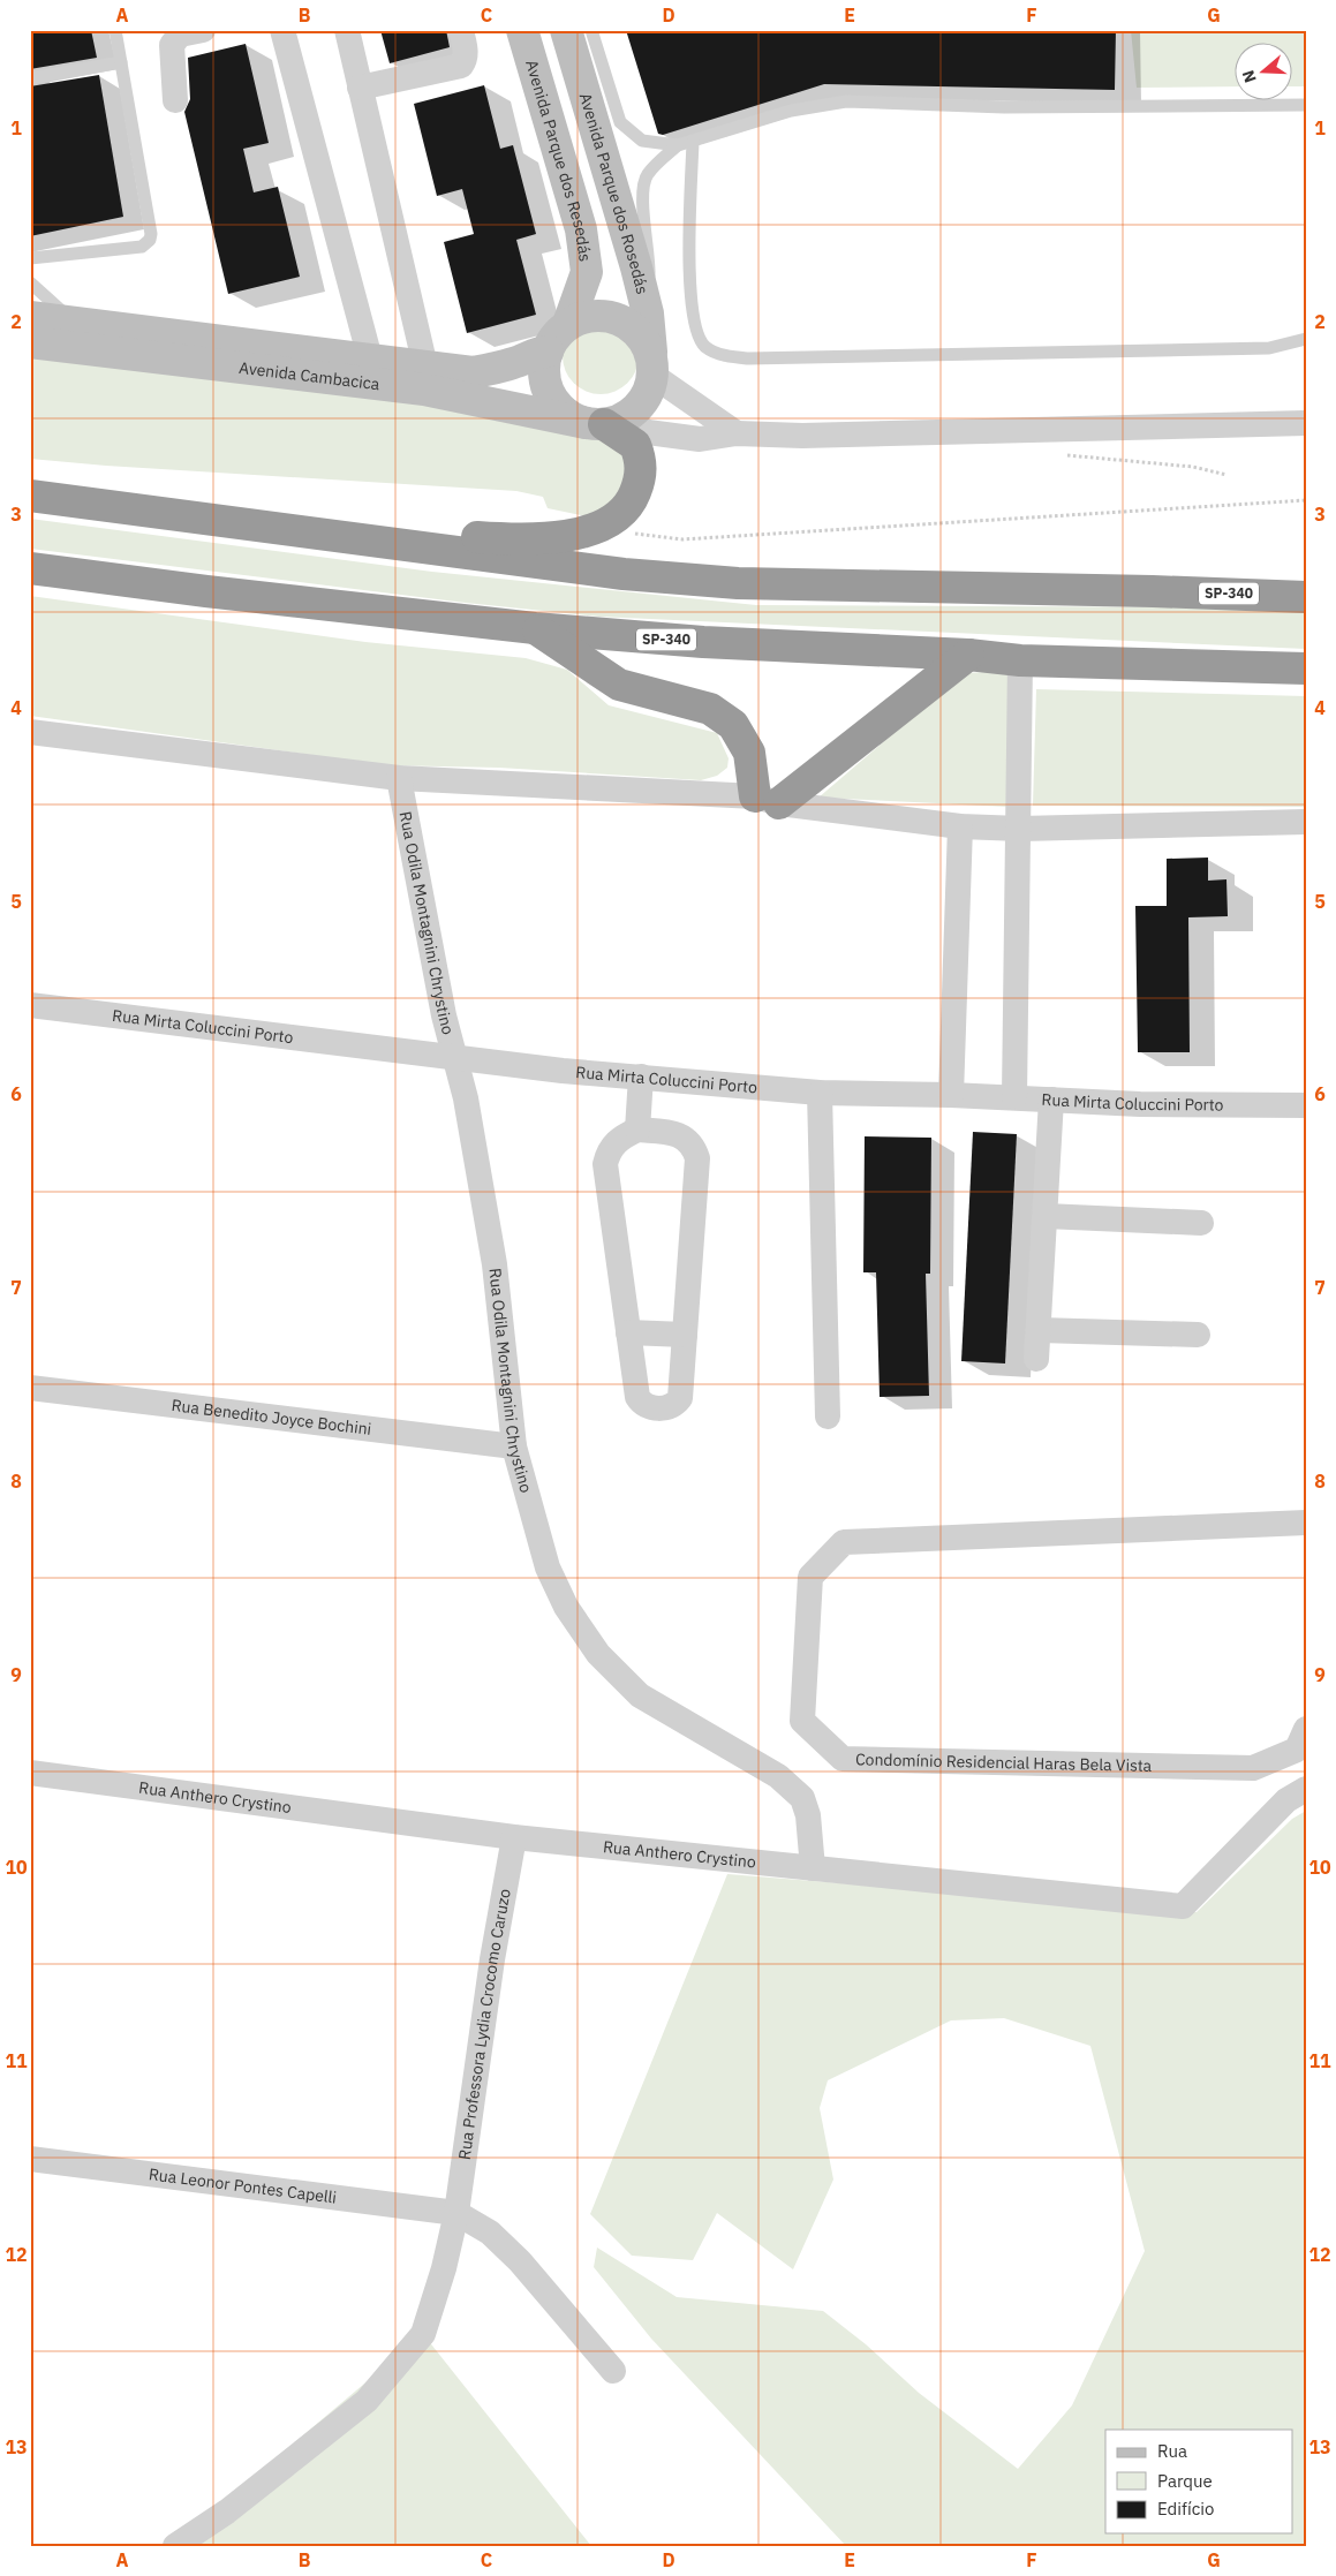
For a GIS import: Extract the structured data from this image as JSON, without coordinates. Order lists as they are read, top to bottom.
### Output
{
  "streets": {
    "highway": ["SP-340"],
    "street": [
      "Avenida Parque dos Resedás",
      "Avenida Parque dos Rosedás",
      "Avenida Cambacica",
      "Rua Odila Montagnini Chrystino",
      "Rua Mirta Coluccini Porto",
      "Rua Benedito Joyce Bochini",
      "Condomínio Residencial Haras Bela Vista",
      "Rua Anthero Crystino",
      "Rua Professora Lydia Crocomo Caruzo",
      "Rua Leonor Pontes Capelli"
    ]
  },
  "crossings": [
    ["Avenida Parque dos Resedás", "Avenida Parque dos Rosedás"],
    ["Avenida Parque dos Resedás", "Avenida Cambacica"],
    ["Avenida Parque dos Rosedás", "Avenida Cambacica"],
    ["Rua Odila Montagnini Chrystino", "Rua Mirta Coluccini Porto"],
    ["Rua Odila Montagnini Chrystino", "Rua Benedito Joyce Bochini"],
    ["Rua Odila Montagnini Chrystino", "Rua Anthero Crystino"],
    ["Rua Anthero Crystino", "Rua Professora Lydia Crocomo Caruzo"],
    ["Rua Professora Lydia Crocomo Caruzo", "Rua Leonor Pontes Capelli"]
  ],
  "legend": ["Rua", "Parque", "Edifício"],
  "north": "left",
  "grid": {
    "columns": [
      "A",
      "B",
      "C",
      "D",
      "E",
      "F",
      "G"
    ],
    "rows": [
      "1",
      "2",
      "3",
      "4",
      "5",
      "6",
      "7",
      "8",
      "9",
      "10",
      "11",
      "12",
      "13"
    ]
  }
}
